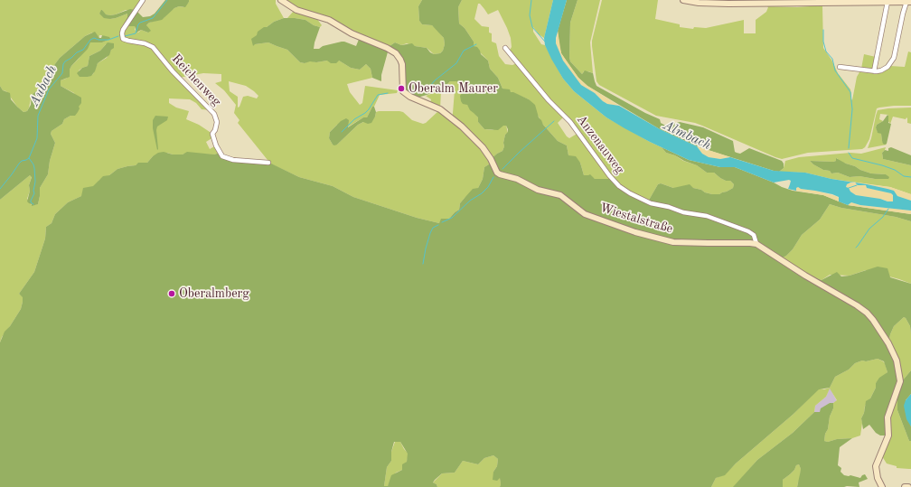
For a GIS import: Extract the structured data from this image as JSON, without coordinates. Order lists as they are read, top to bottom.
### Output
{
  "streets": {
    "street": ["Reichenweg", "Anzenauweg", "Wiestalstraße"]
  },
  "crossings": [
    ["Anzenauweg", "Wiestalstraße"]
  ],
  "water": ["Aubach", "Almbach"],
  "places": ["Oberalm Maurer", "Oberalmberg"]
}
